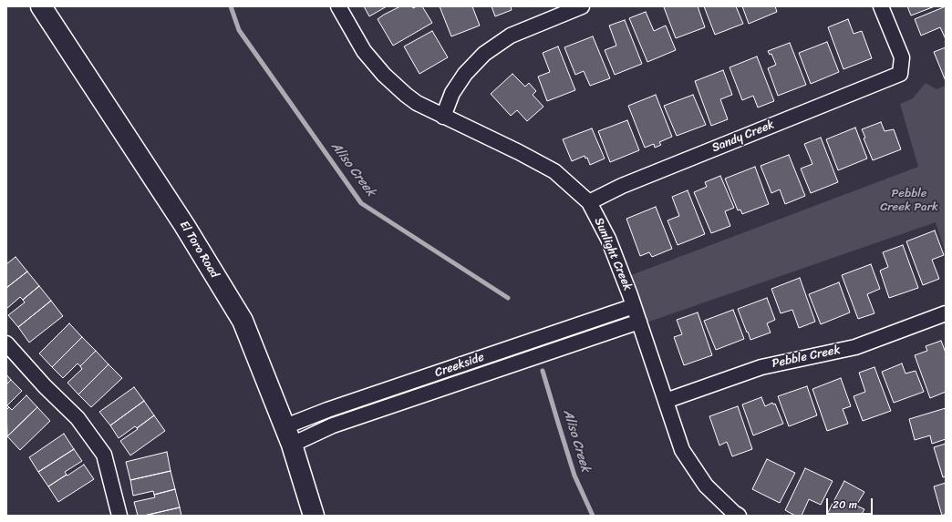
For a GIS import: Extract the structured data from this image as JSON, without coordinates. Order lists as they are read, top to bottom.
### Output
{
  "streets": {
    "main road": ["El Toro Road"],
    "street": [
      "Sandy Creek",
      "Sunlight Creek",
      "Pebble Creek",
      "Creekside"
    ]
  },
  "crossings": [
    ["Sandy Creek", "Sunlight Creek"],
    ["El Toro Road", "Creekside"],
    ["Sunlight Creek", "Pebble Creek"],
    ["Sunlight Creek", "Creekside"]
  ],
  "water": ["Aliso Creek"],
  "parks": ["Pebble Creek Park"],
  "scale_bar": "20 m"
}
